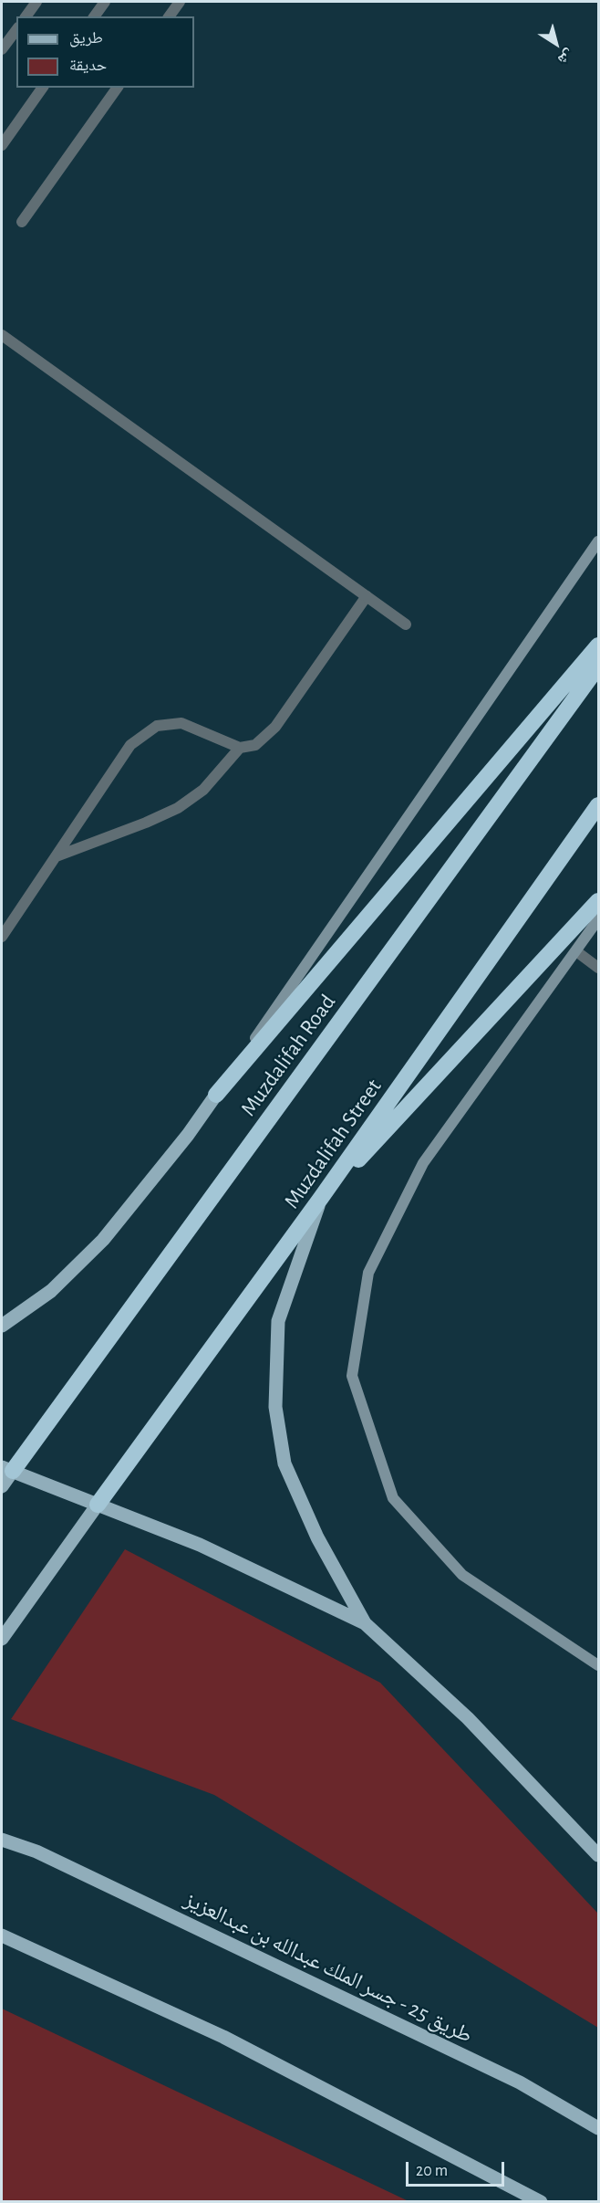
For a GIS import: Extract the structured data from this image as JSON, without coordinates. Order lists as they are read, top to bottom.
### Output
{
  "streets": {
    "highway": ["Muzdalifah Road", "Muzdalifah Street"],
    "main road": ["طريق 25 - جسر الملك عبدالله بن عبدالعزيز"]
  },
  "legend": ["طريق", "حديقة"],
  "scale_bar": "20 m",
  "north": "bottom right"
}
